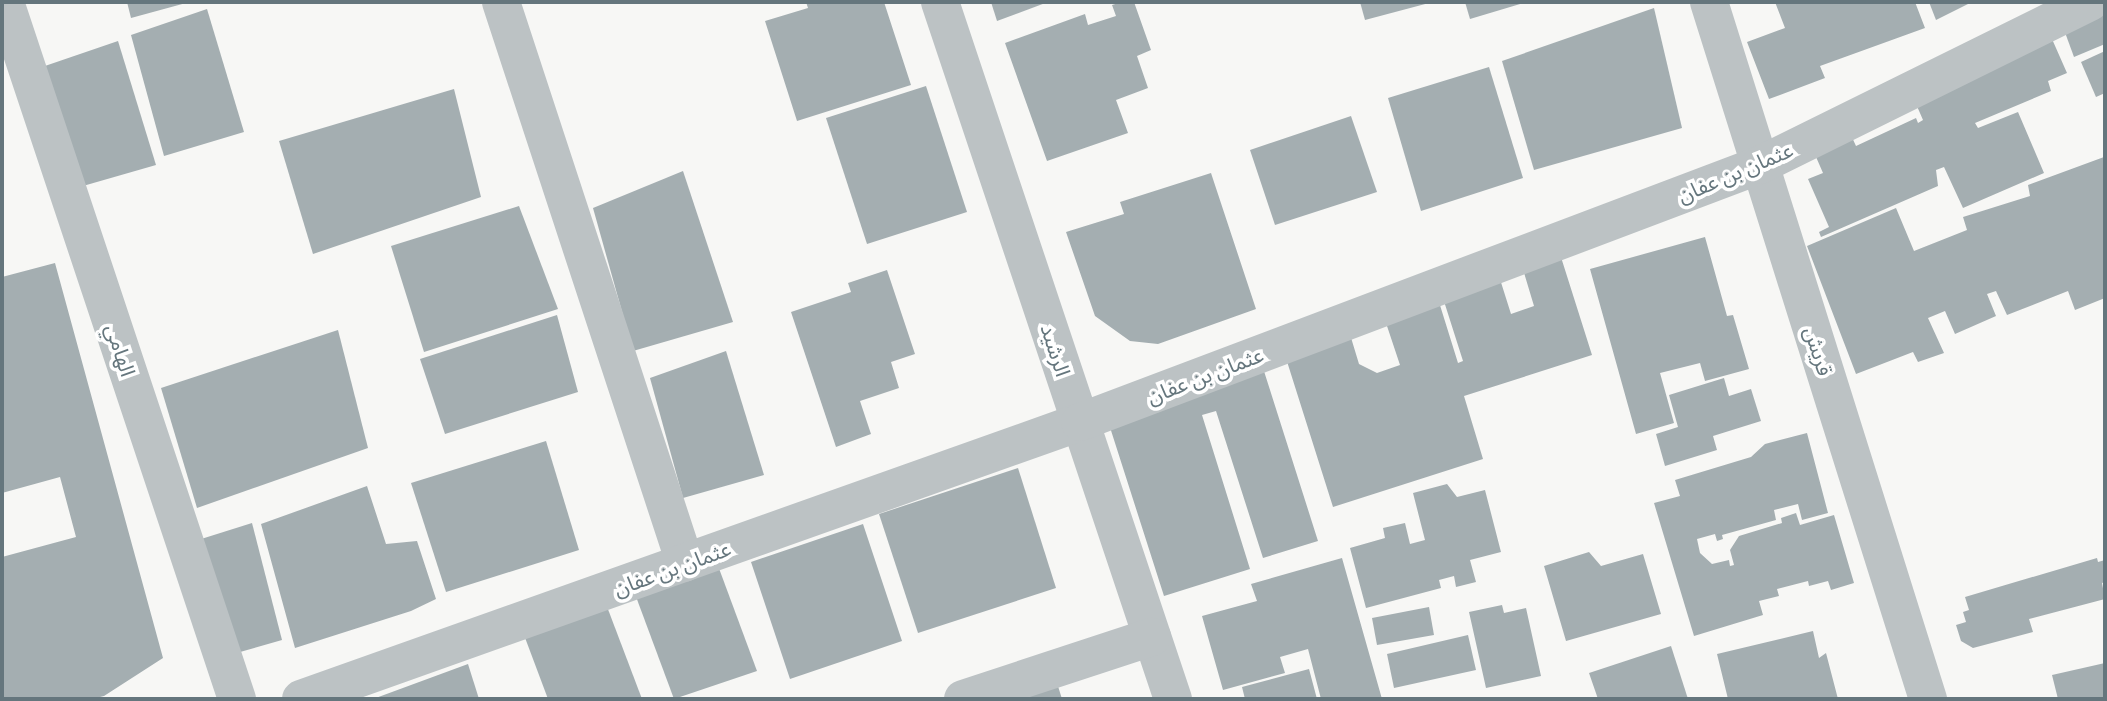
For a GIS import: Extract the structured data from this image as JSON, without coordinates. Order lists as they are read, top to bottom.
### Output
{
  "streets": {
    "street": [
      "عثمان بن عفان",
      "الهامي",
      "الرشيد",
      "قريش"
    ]
  },
  "crossings": [
    ["عثمان بن عفان", "الرشيد"],
    ["عثمان بن عفان", "قريش"]
  ]
}
